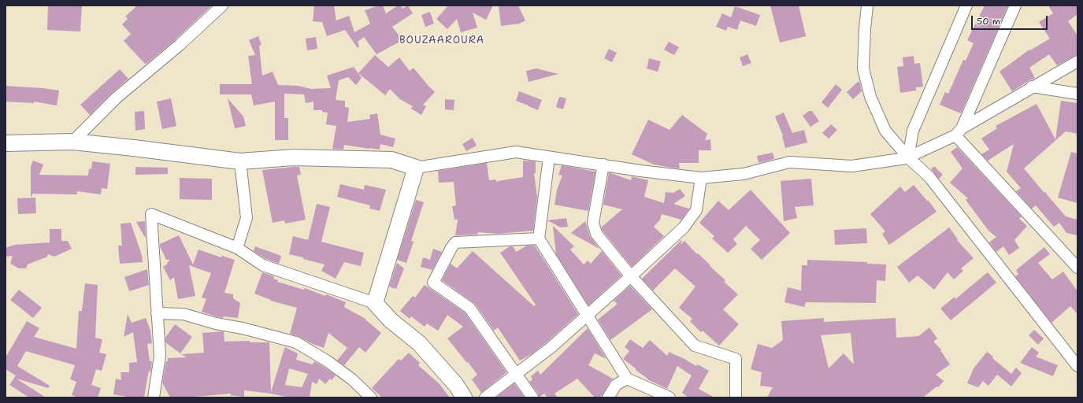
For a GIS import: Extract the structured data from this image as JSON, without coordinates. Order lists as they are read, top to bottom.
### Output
{
  "districts": ["BOUZAAROURA"],
  "scale_bar": "50 m"
}
